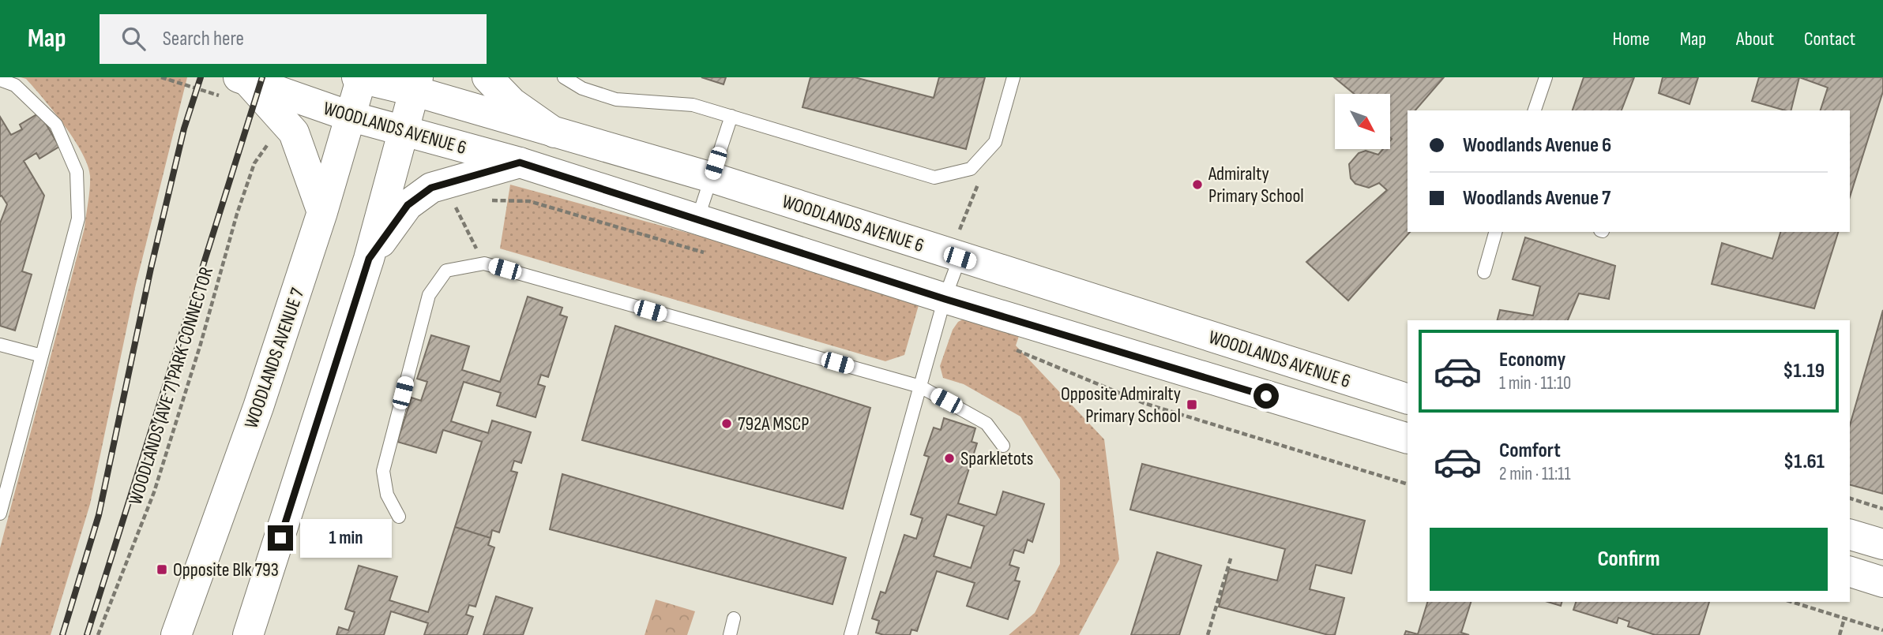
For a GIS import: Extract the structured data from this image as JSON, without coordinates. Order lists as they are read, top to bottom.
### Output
{
  "streets": {
    "street": ["WOODLANDS AVENUE 6", "WOODLANDS AVENUE 7"],
    "path": ["WOODLANDS (AVE 7) PARK CONNECTOR"]
  },
  "crossings": [
    ["WOODLANDS AVENUE 6", "WOODLANDS AVENUE 7"]
  ],
  "places": {
    "other": ["Admiralty Primary School", "792A MSCP", "Sparkletots"],
    "transit": ["Opposite Admiralty Primary School", "Opposite Blk 793"]
  },
  "north": "bottom right",
  "page": {
    "header": "Map",
    "search": "Search here",
    "nav": [
      "Home",
      "Map",
      "About",
      "Contact"
    ],
    "banner": ["Woodlands Avenue 6", "Woodlands Avenue 7"],
    "list": [
      {
        "name": "Economy",
        "note": "1 min · 11:10",
        "value": "$1.19"
      },
      {
        "name": "Comfort",
        "note": "2 min · 11:11",
        "value": "$1.61"
      }
    ],
    "buttons": "Confirm",
    "bubble": "1 min"
  }
}
